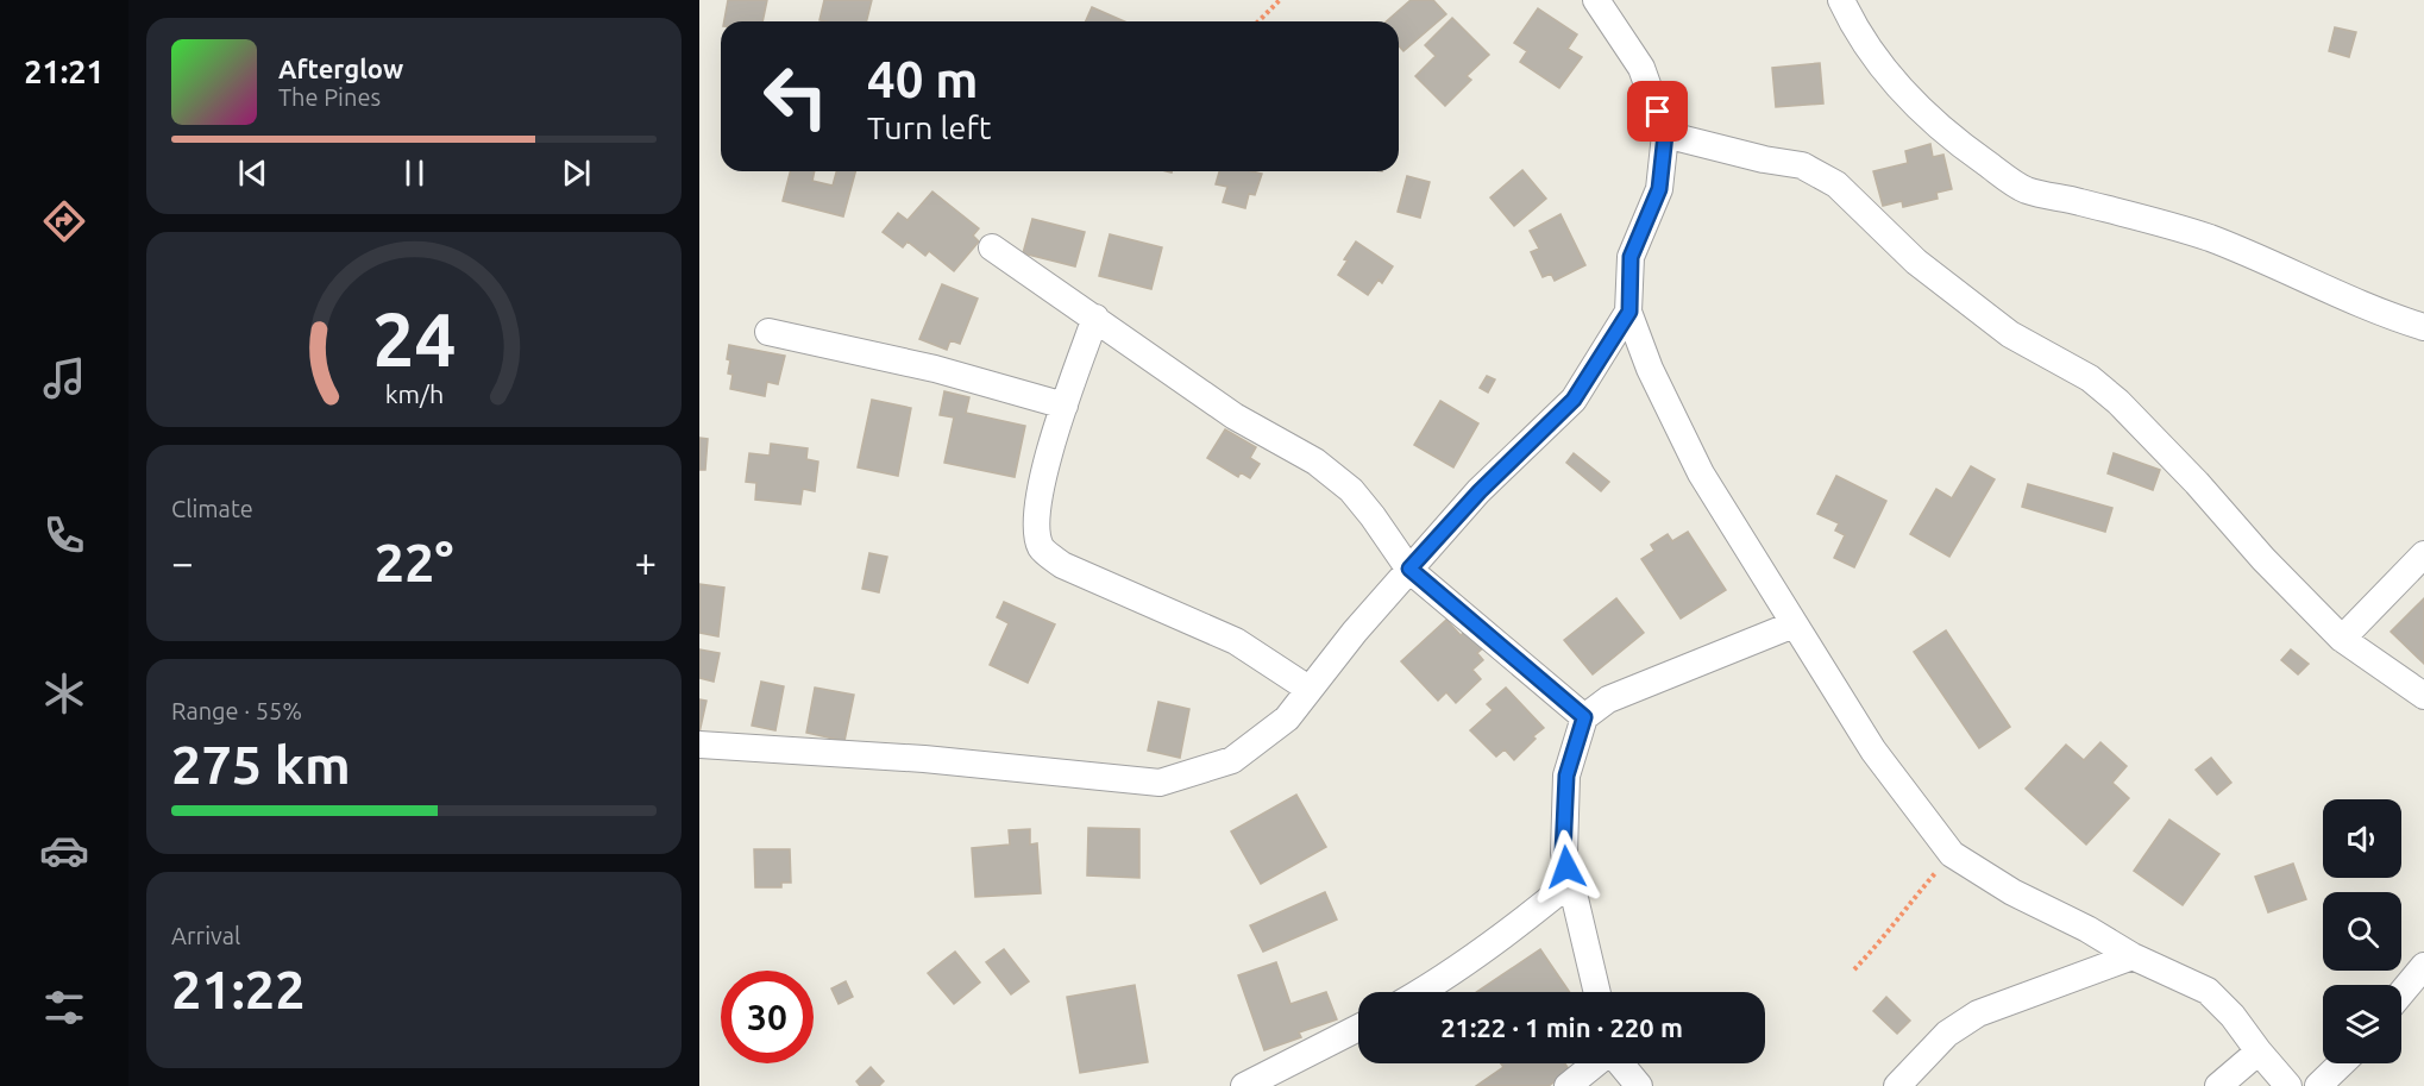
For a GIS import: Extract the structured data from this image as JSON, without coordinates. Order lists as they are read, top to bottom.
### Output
{
  "page": {
    "tabs": "21:21",
    "turn": ["40 m", "Turn left"],
    "song": ["Afterglow", "The Pines"],
    "tile": [
      "Climate",
      ["Range · 55%", "275 km"],
      ["Arrival", "21:22"]
    ],
    "heat": ["−", "22°", "+"],
    "limit": "30",
    "trip": "21:22 · 1 min · 220 m",
    "gauge": ["24", "km/h"]
  }
}
